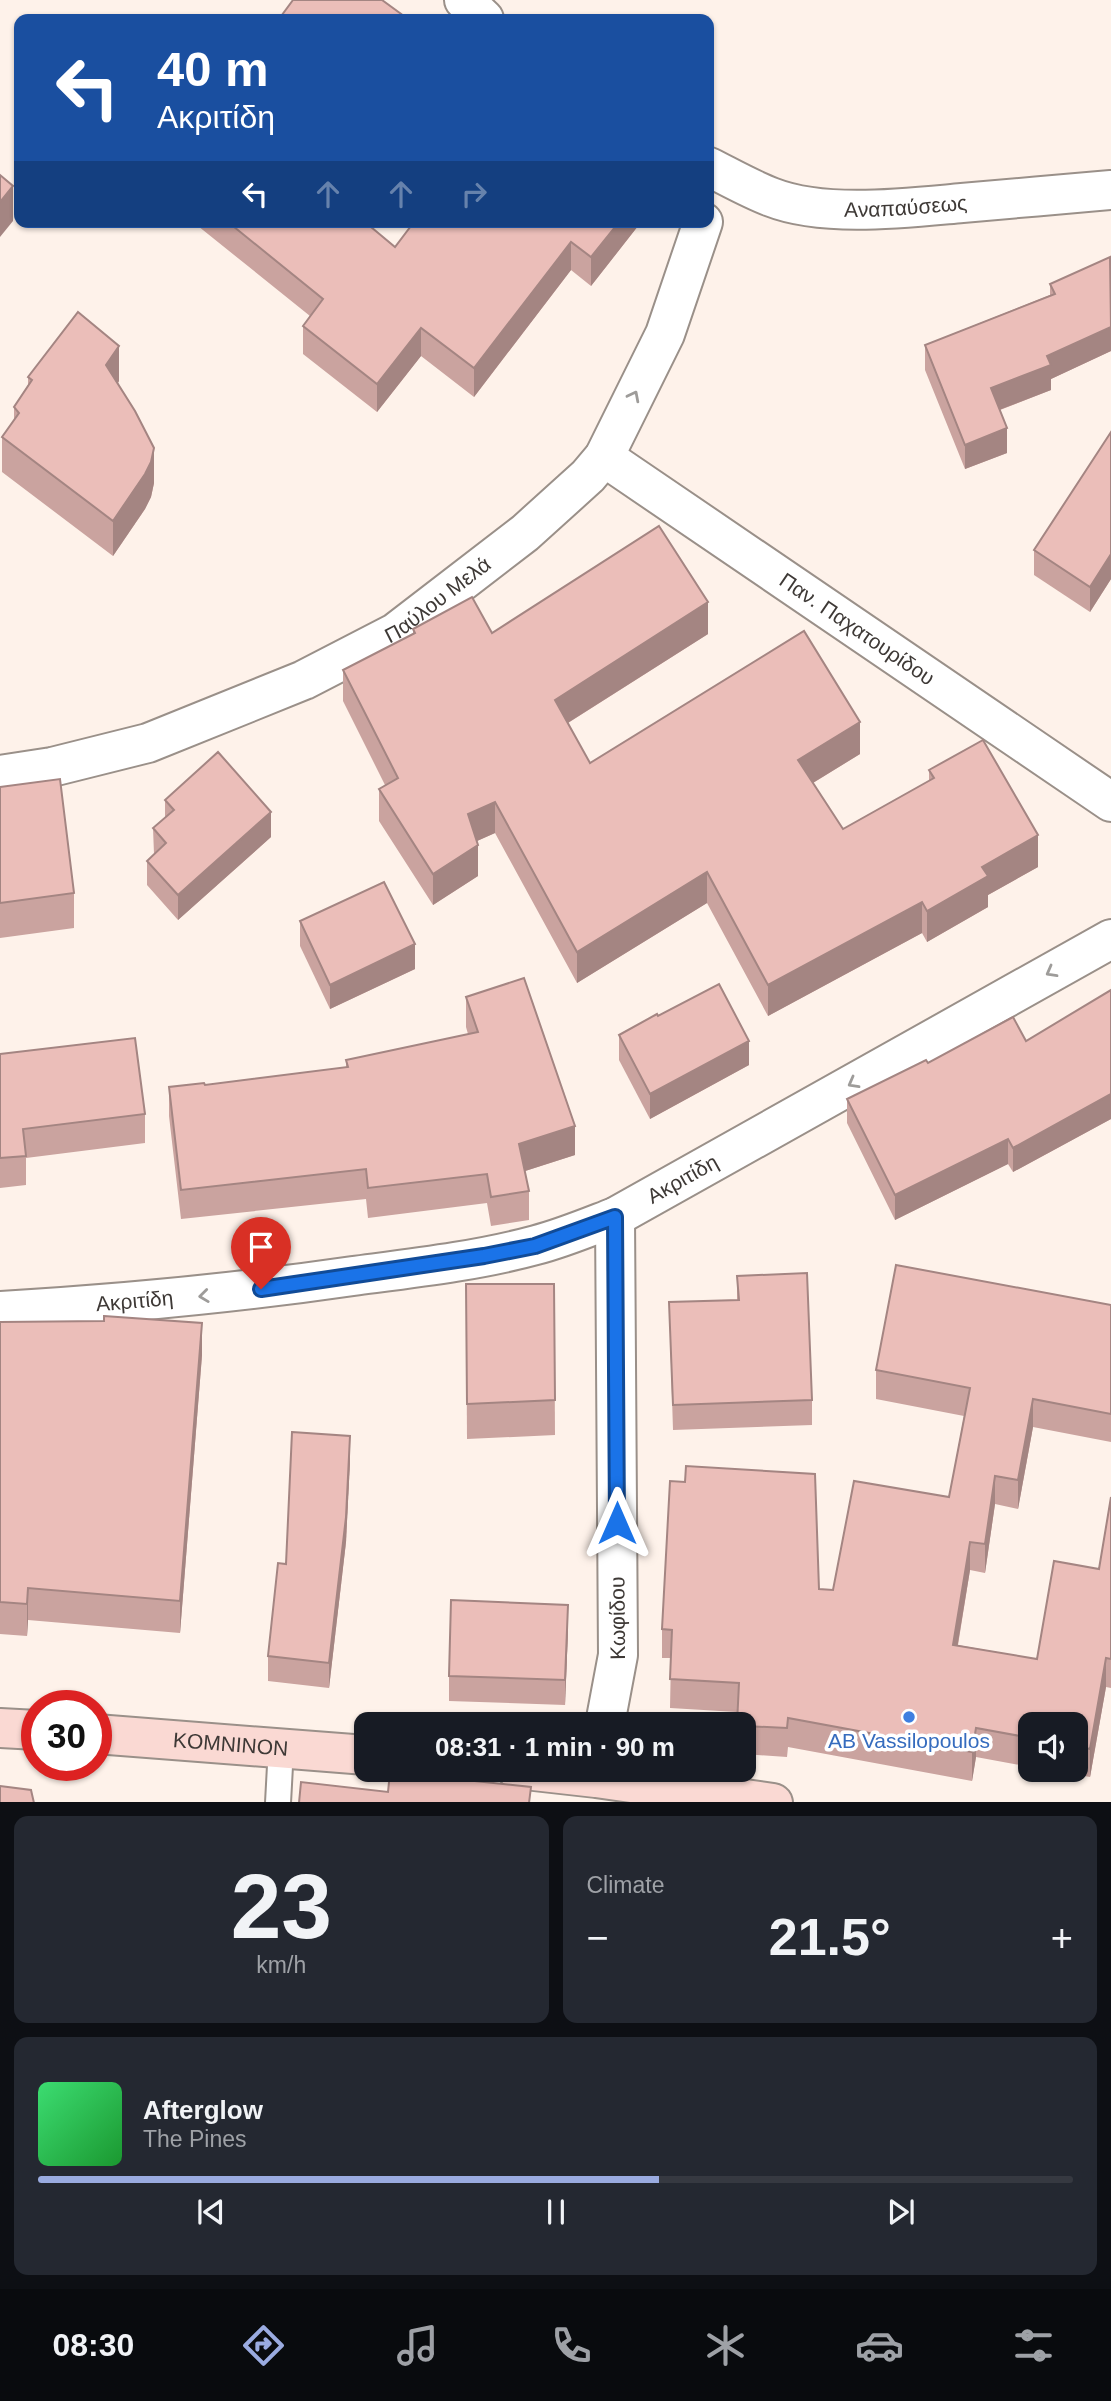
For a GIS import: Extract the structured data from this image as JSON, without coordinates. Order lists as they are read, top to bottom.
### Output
{
  "streets": {
    "main road": ["KOMNINON"],
    "street": [
      "Αναπαύσεως",
      "Παύλου Μελά",
      "Παν. Παχατουρίδου",
      "Ακριτίδη",
      "Κωφίδου"
    ]
  },
  "crossings": [
    ["Παύλου Μελά", "Παν. Παχατουρίδου"],
    ["Ακριτίδη", "Κωφίδου"]
  ],
  "one_way": ["Ακριτίδη"],
  "places": ["AB Vassilopoulos"],
  "page": {
    "turn": ["40 m", "Ακριτίδη"],
    "limit": "30",
    "trip": "08:31 · 1 min · 90 m",
    "tile": [
      ["23", "km/h"],
      "Climate"
    ],
    "heat": ["−", "21.5°", "+"],
    "song": ["Afterglow", "The Pines"],
    "tabs": "08:30"
  }
}
